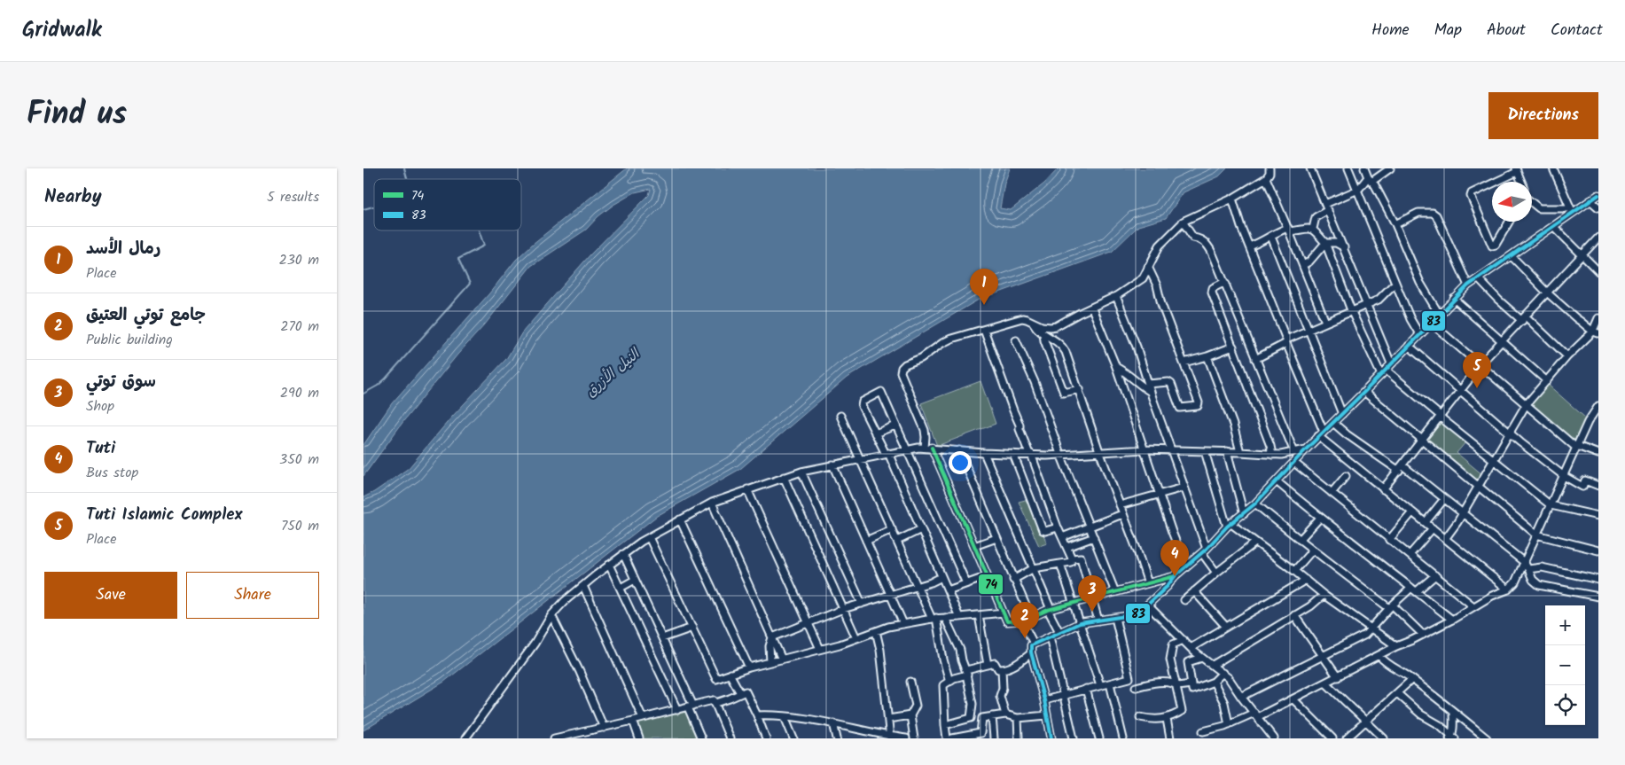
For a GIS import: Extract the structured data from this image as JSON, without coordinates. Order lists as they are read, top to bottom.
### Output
{
  "water": ["النيل الأزرق"],
  "lines": ["transit line 83", "transit line 74"],
  "legend": ["74", "83"],
  "north": "left",
  "page": {
    "header": "Gridwalk",
    "nav": [
      "Home",
      "Map",
      "About",
      "Contact"
    ],
    "title": "Find us",
    "buttons": [
      "Directions",
      ["Save", "Share"]
    ],
    "heading": ["Nearby", "5 results"],
    "list": [
      {
        "mark": "1",
        "name": "رمال الأسد",
        "note": "Place",
        "value": "230 m"
      },
      {
        "mark": "2",
        "name": "جامع توتي العتيق",
        "note": "Public building",
        "value": "270 m"
      },
      {
        "mark": "3",
        "name": "سوق توتي",
        "note": "Shop",
        "value": "290 m"
      },
      {
        "mark": "4",
        "name": "Tuti",
        "note": "Bus stop",
        "value": "350 m"
      },
      {
        "mark": "5",
        "name": "Tuti Islamic Complex",
        "note": "Place",
        "value": "750 m"
      }
    ],
    "pins": [
      "1",
      "5",
      "4",
      "3",
      "2"
    ],
    "map_buttons": ["+", "−"]
  }
}
